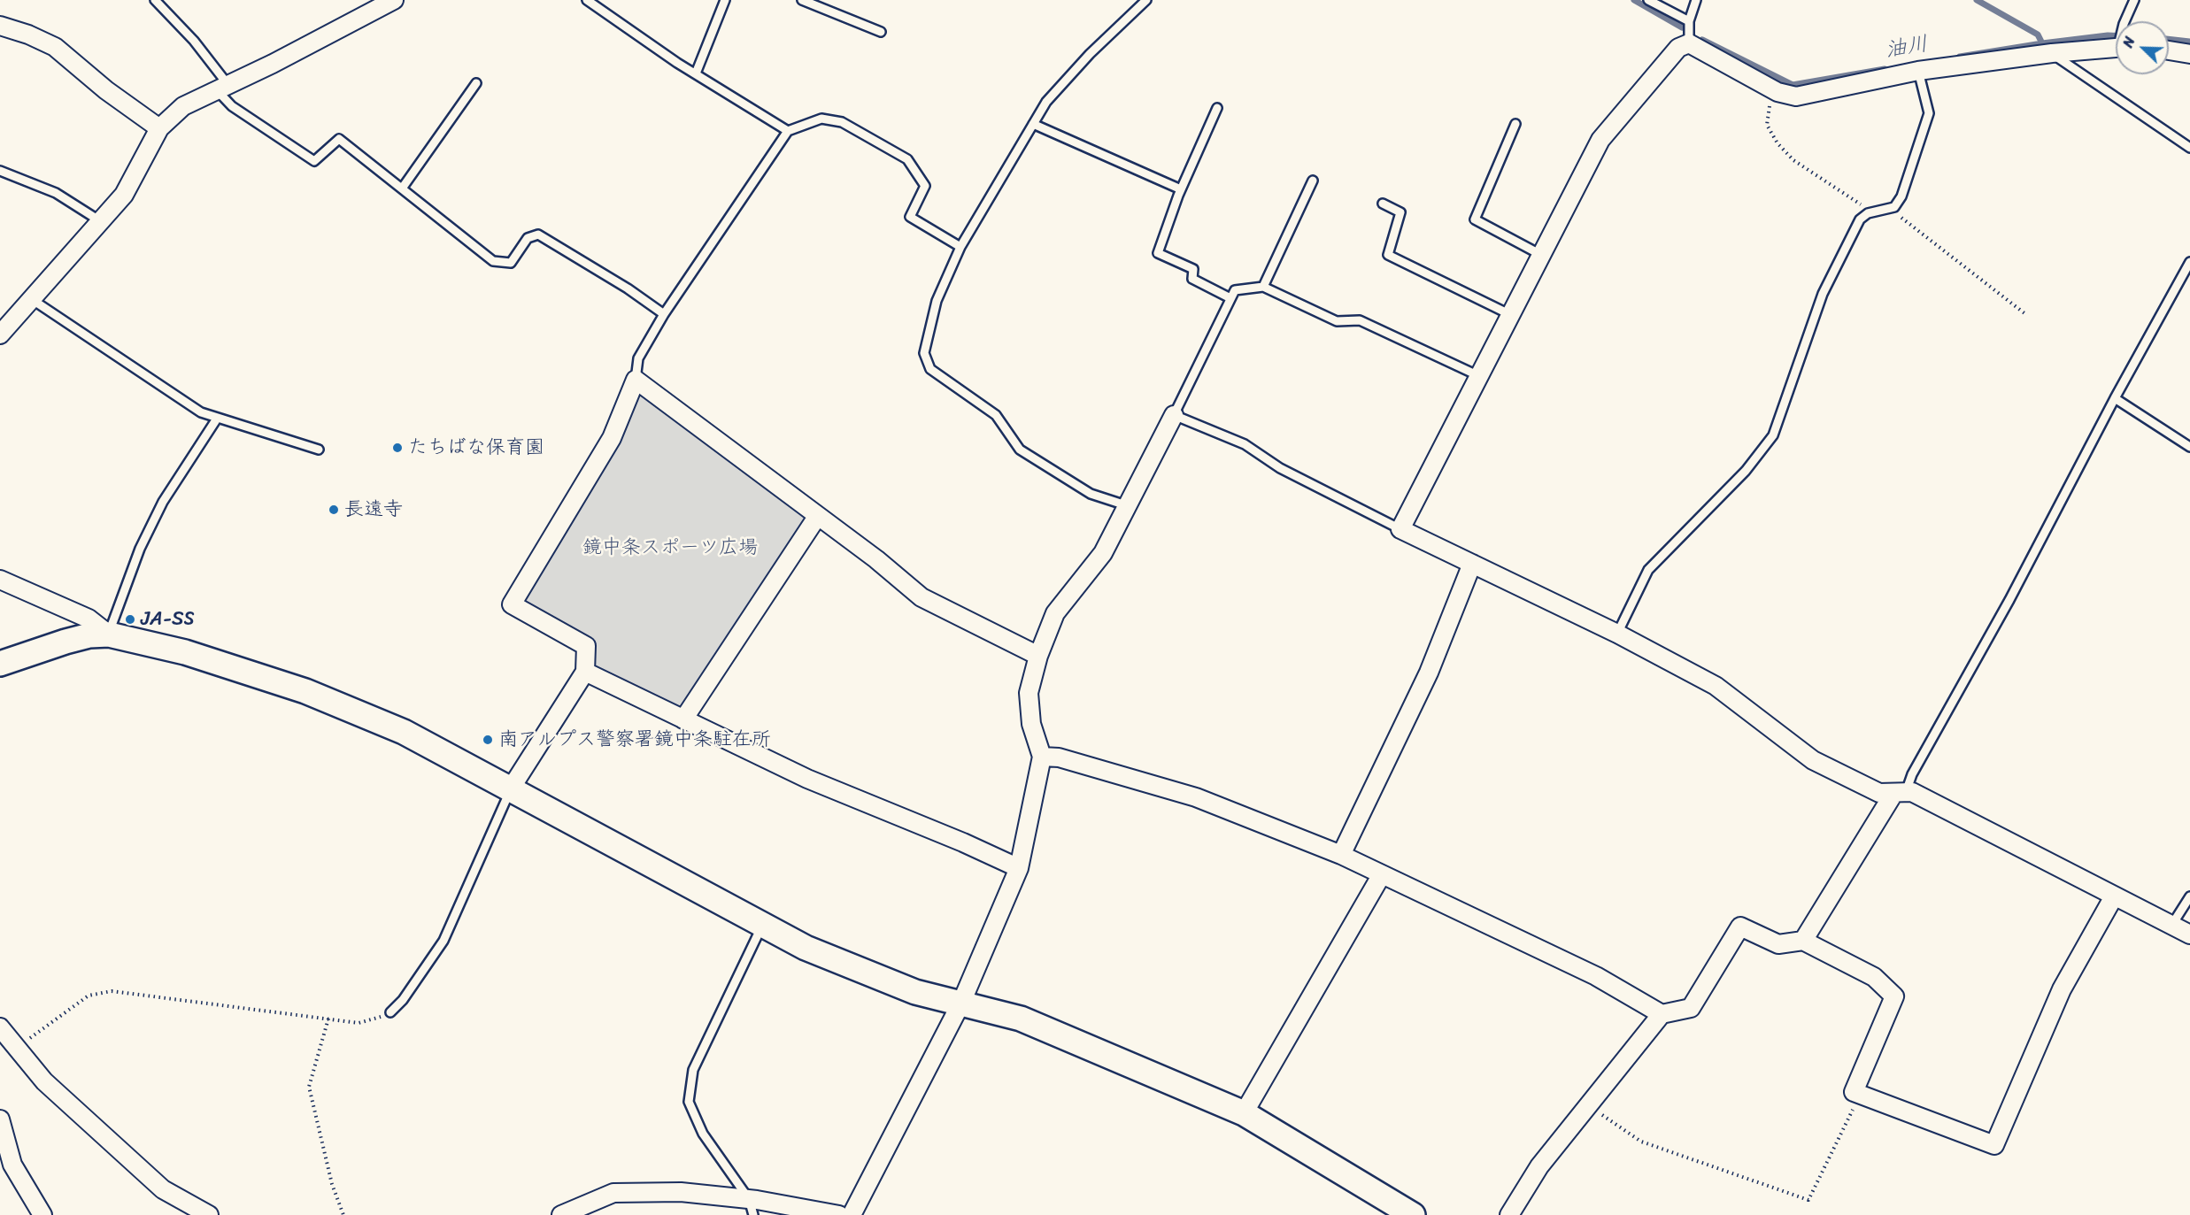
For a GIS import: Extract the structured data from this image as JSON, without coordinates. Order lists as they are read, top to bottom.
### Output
{
  "water": ["油川"],
  "parks": ["鏡中条スポーツ広場"],
  "places": [
    "たちばな保育園",
    "長遠寺",
    "JA-SS",
    "南アルプス警察署鏡中条駐在所"
  ],
  "north": "top left"
}
